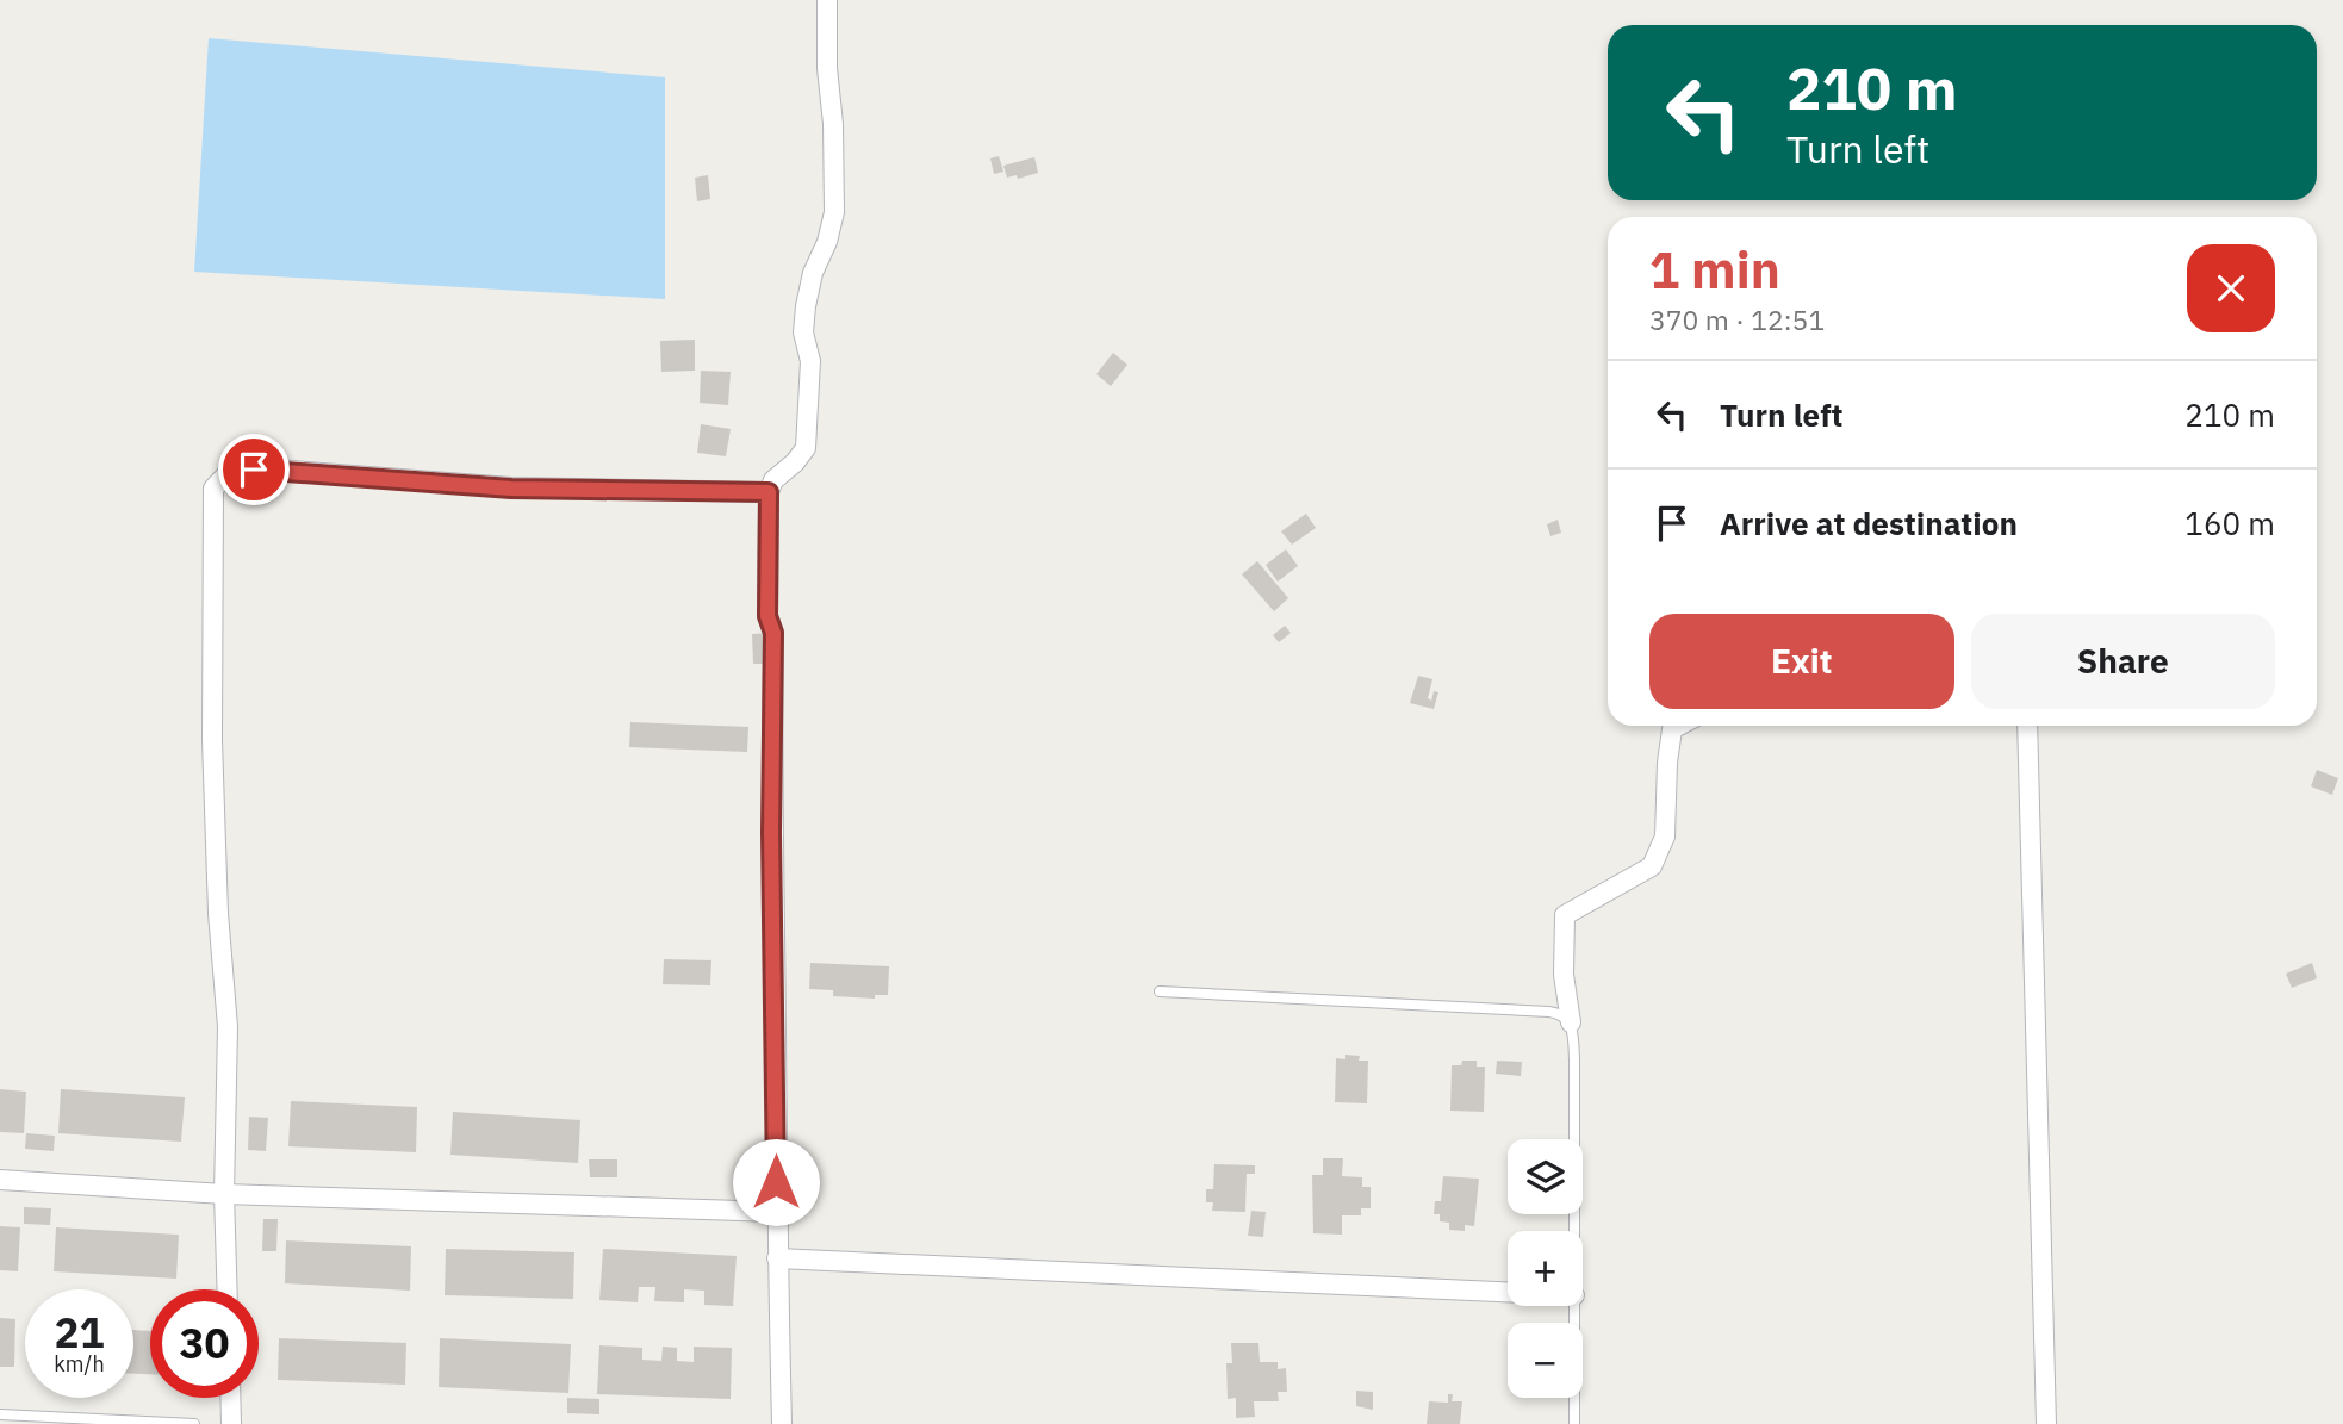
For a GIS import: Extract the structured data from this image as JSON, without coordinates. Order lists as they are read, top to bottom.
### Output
{
  "page": {
    "turn": ["210 m", "Turn left"],
    "heading": ["1 min", "370 m · 12:51"],
    "list": [
      {
        "name": "Turn left",
        "value": "210 m"
      },
      {
        "name": "Arrive at destination",
        "value": "160 m"
      }
    ],
    "buttons": ["Exit", "Share"],
    "map_buttons": ["+", "−"],
    "speed": "21 km/h",
    "limit": "30"
  }
}
